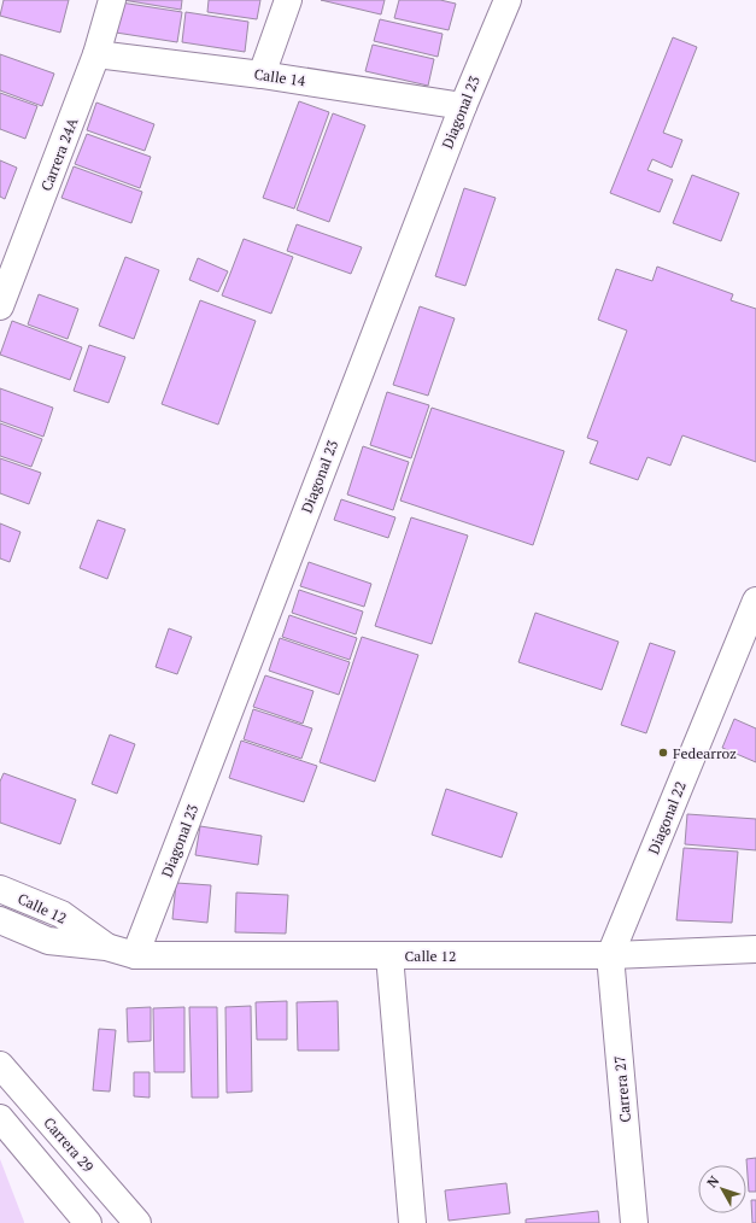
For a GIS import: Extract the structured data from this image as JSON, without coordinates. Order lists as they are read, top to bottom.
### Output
{
  "streets": {
    "street": [
      "Calle 14",
      "Diagonal 23",
      "Carrera 24A",
      "Diagonal 22",
      "Calle 12",
      "Carrera 27",
      "Carrera 29"
    ]
  },
  "crossings": [
    ["Calle 14", "Diagonal 23"],
    ["Calle 14", "Carrera 24A"],
    ["Diagonal 23", "Calle 12"],
    ["Diagonal 22", "Calle 12"],
    ["Diagonal 22", "Carrera 27"],
    ["Calle 12", "Carrera 27"]
  ],
  "places": ["Fedearroz"],
  "north": "top left"
}
